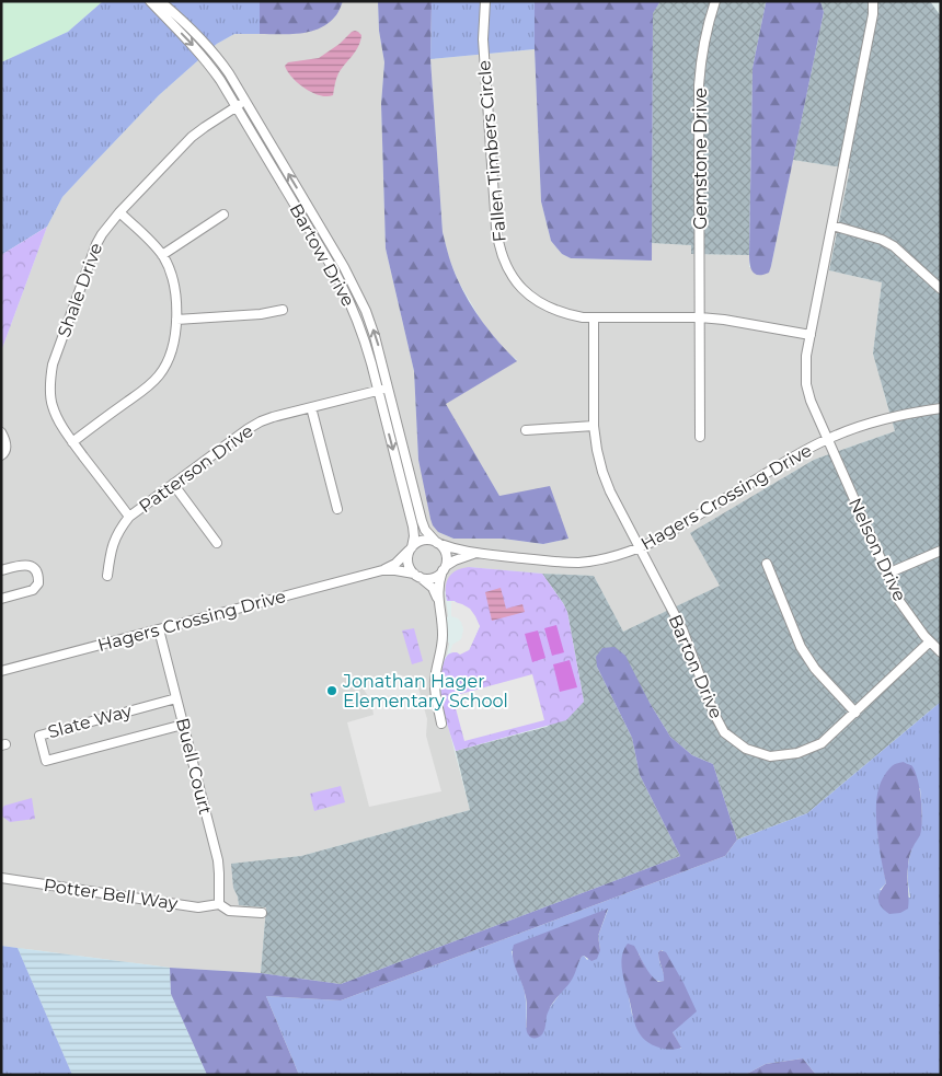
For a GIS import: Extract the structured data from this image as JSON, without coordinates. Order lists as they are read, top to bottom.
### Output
{
  "streets": {
    "street": [
      "Fallen Timbers Circle",
      "Gemstone Drive",
      "Bartow Drive",
      "Shale Drive",
      "Patterson Drive",
      "Hagers Crossing Drive",
      "Nelson Drive",
      "Barton Drive",
      "Slate Way",
      "Buell Court",
      "Potter Bell Way"
    ]
  },
  "crossings": [
    ["Fallen Timbers Circle", "Gemstone Drive"],
    ["Fallen Timbers Circle", "Barton Drive"],
    ["Bartow Drive", "Shale Drive"],
    ["Bartow Drive", "Patterson Drive"],
    ["Bartow Drive", "Hagers Crossing Drive"],
    ["Shale Drive", "Patterson Drive"],
    ["Hagers Crossing Drive", "Nelson Drive"],
    ["Hagers Crossing Drive", "Barton Drive"],
    ["Hagers Crossing Drive", "Buell Court"],
    ["Nelson Drive", "Barton Drive"],
    ["Slate Way", "Buell Court"],
    ["Buell Court", "Potter Bell Way"]
  ],
  "places": ["Jonathan Hager Elementary School"]
}
